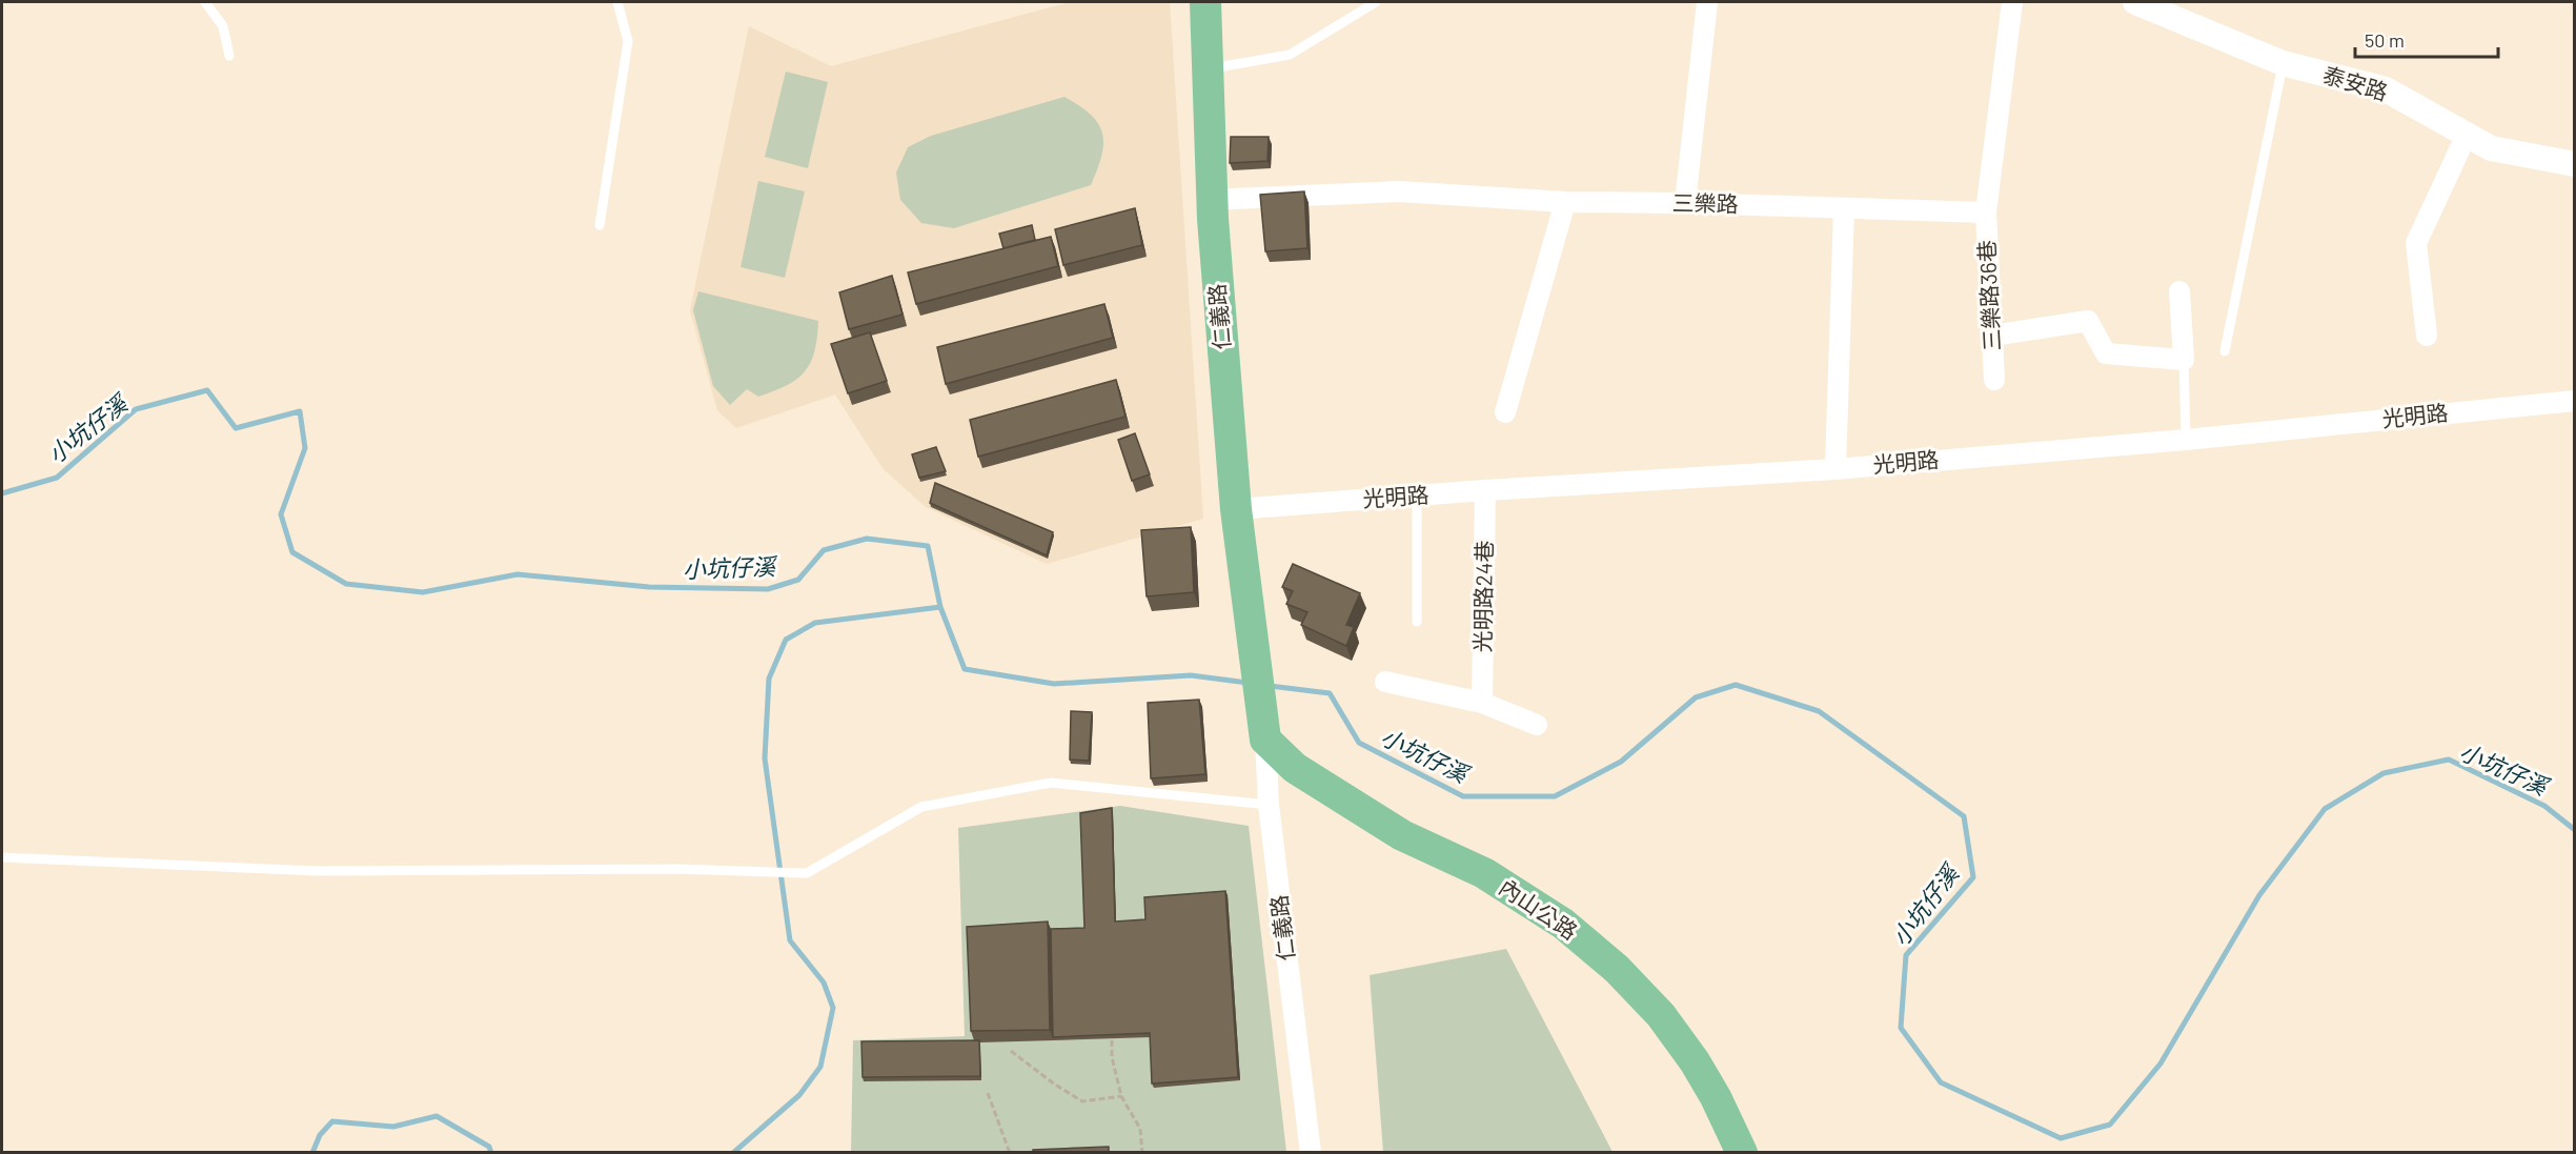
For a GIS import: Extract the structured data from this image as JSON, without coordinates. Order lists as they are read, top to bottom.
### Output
{
  "streets": {
    "main road": ["仁義路", "內山公路"],
    "street": [
      "泰安路",
      "三樂路",
      "三樂路36巷",
      "光明路",
      "光明路24巷"
    ]
  },
  "crossings": [
    ["三樂路", "三樂路36巷"],
    ["三樂路", "仁義路"],
    ["仁義路", "光明路"],
    ["仁義路", "內山公路"],
    ["光明路", "光明路24巷"]
  ],
  "water": ["小坑仔溪"],
  "scale_bar": "50 m"
}
